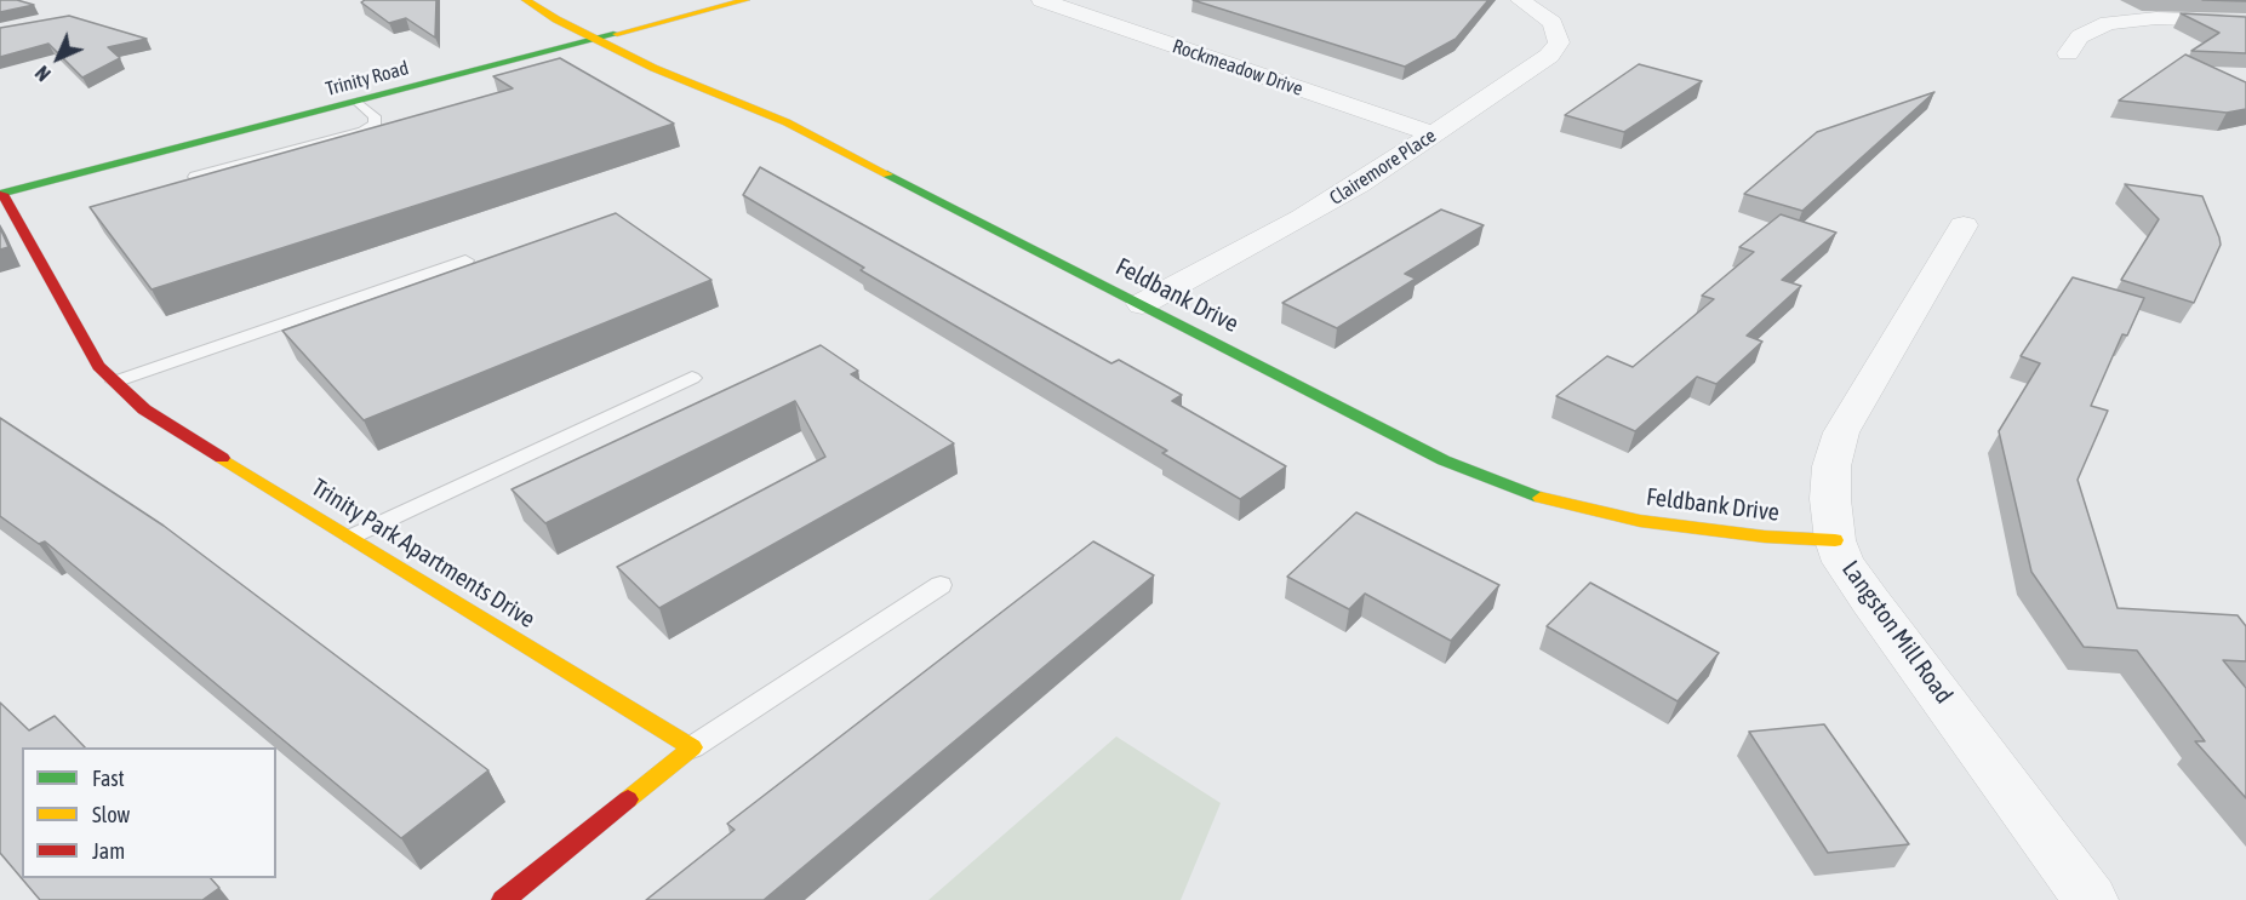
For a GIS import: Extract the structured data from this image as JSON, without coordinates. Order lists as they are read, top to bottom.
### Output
{
  "streets": {
    "street": [
      "Rockmeadow Drive",
      "Trinity Road",
      "Clairemore Place",
      "Feldbank Drive",
      "Trinity Park Apartments Drive",
      "Langston Mill Road"
    ]
  },
  "crossings": [
    ["Rockmeadow Drive", "Clairemore Place"],
    ["Trinity Road", "Feldbank Drive"],
    ["Trinity Road", "Trinity Park Apartments Drive"],
    ["Clairemore Place", "Feldbank Drive"],
    ["Feldbank Drive", "Langston Mill Road"]
  ],
  "legend": ["Fast", "Slow", "Jam"],
  "north": "bottom left"
}
